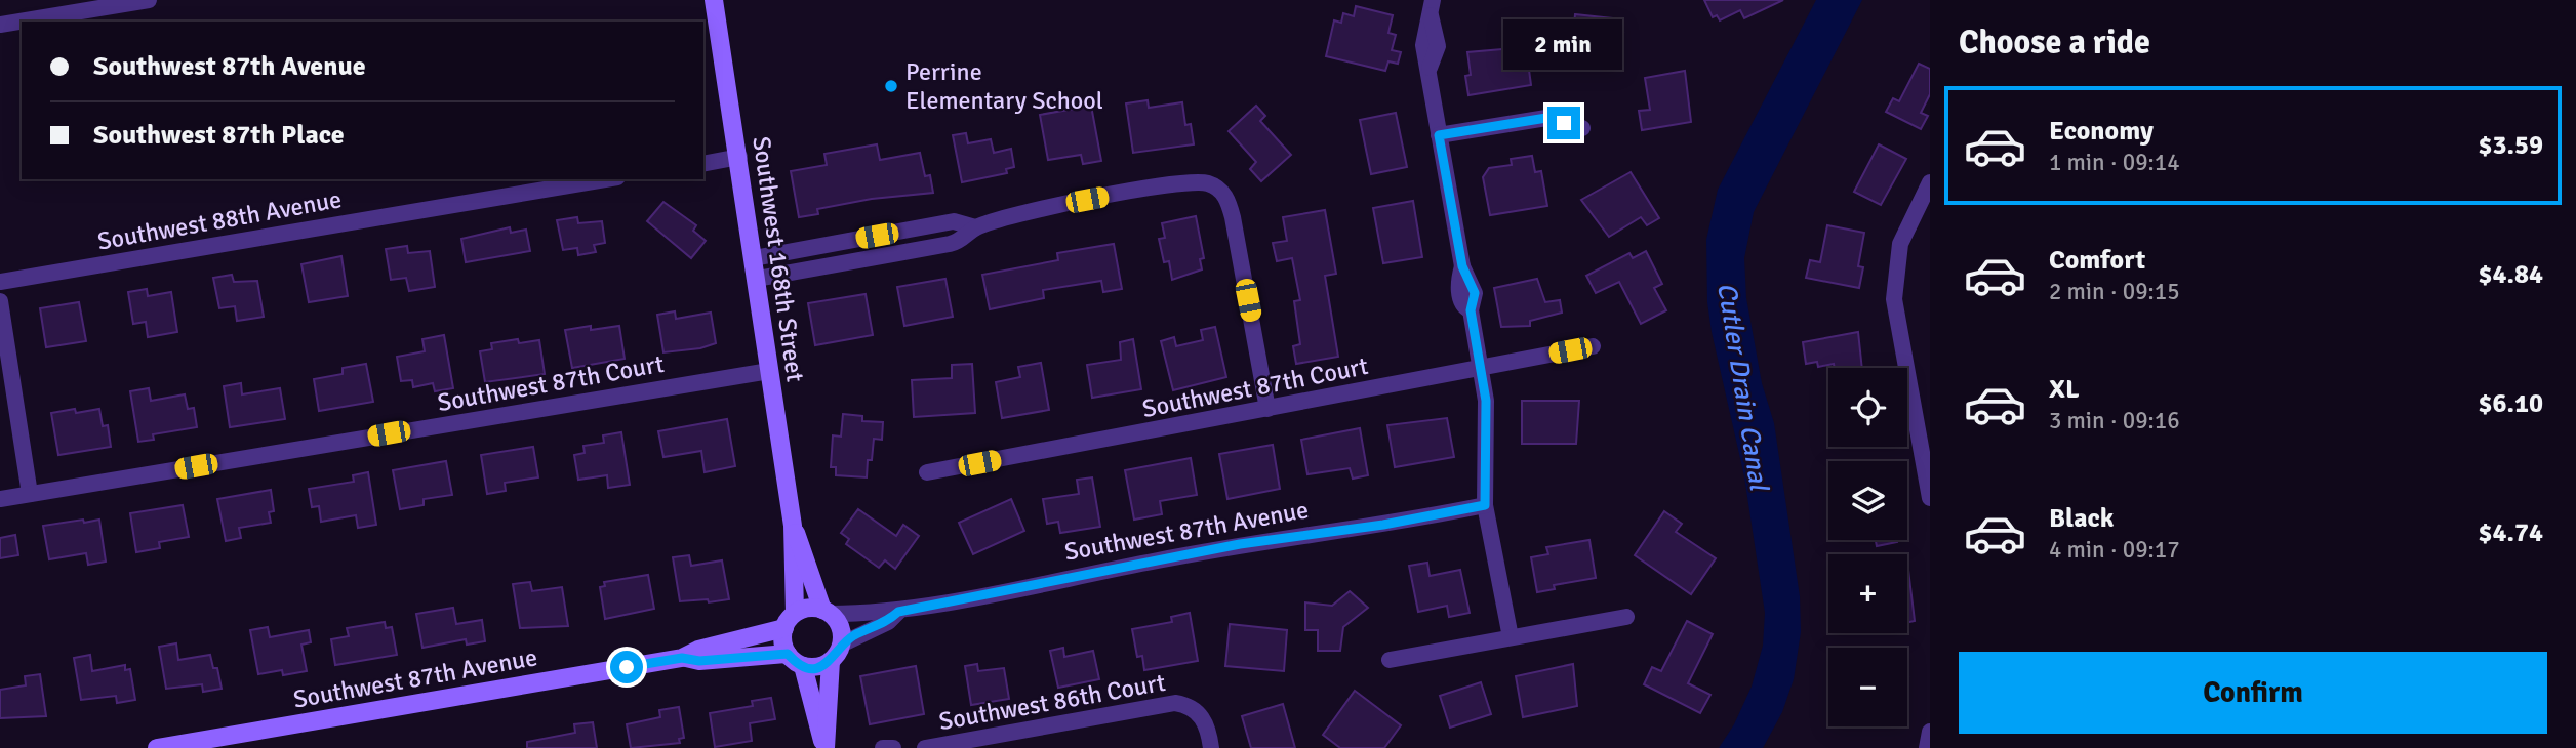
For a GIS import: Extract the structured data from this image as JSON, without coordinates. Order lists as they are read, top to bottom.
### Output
{
  "streets": {
    "street": [
      "Southwest 88th Avenue",
      "Southwest 168th Street",
      "Southwest 87th Court",
      "Southwest 87th Avenue",
      "Southwest 86th Court"
    ]
  },
  "crossings": [
    ["Southwest 168th Street", "Southwest 87th Court"],
    ["Southwest 168th Street", "Southwest 87th Avenue"]
  ],
  "water": ["Cutler Drain Canal"],
  "places": ["Perrine Elementary School"],
  "page": {
    "heading": "Choose a ride",
    "bubble": "2 min",
    "banner": ["Southwest 87th Avenue", "Southwest 87th Place"],
    "list": [
      {
        "name": "Economy",
        "note": "1 min · 09:14",
        "value": "$3.59"
      },
      {
        "name": "Comfort",
        "note": "2 min · 09:15",
        "value": "$4.84"
      },
      {
        "name": "XL",
        "note": "3 min · 09:16",
        "value": "$6.10"
      },
      {
        "name": "Black",
        "note": "4 min · 09:17",
        "value": "$4.74"
      }
    ],
    "map_buttons": ["+", "−"],
    "buttons": "Confirm"
  }
}
